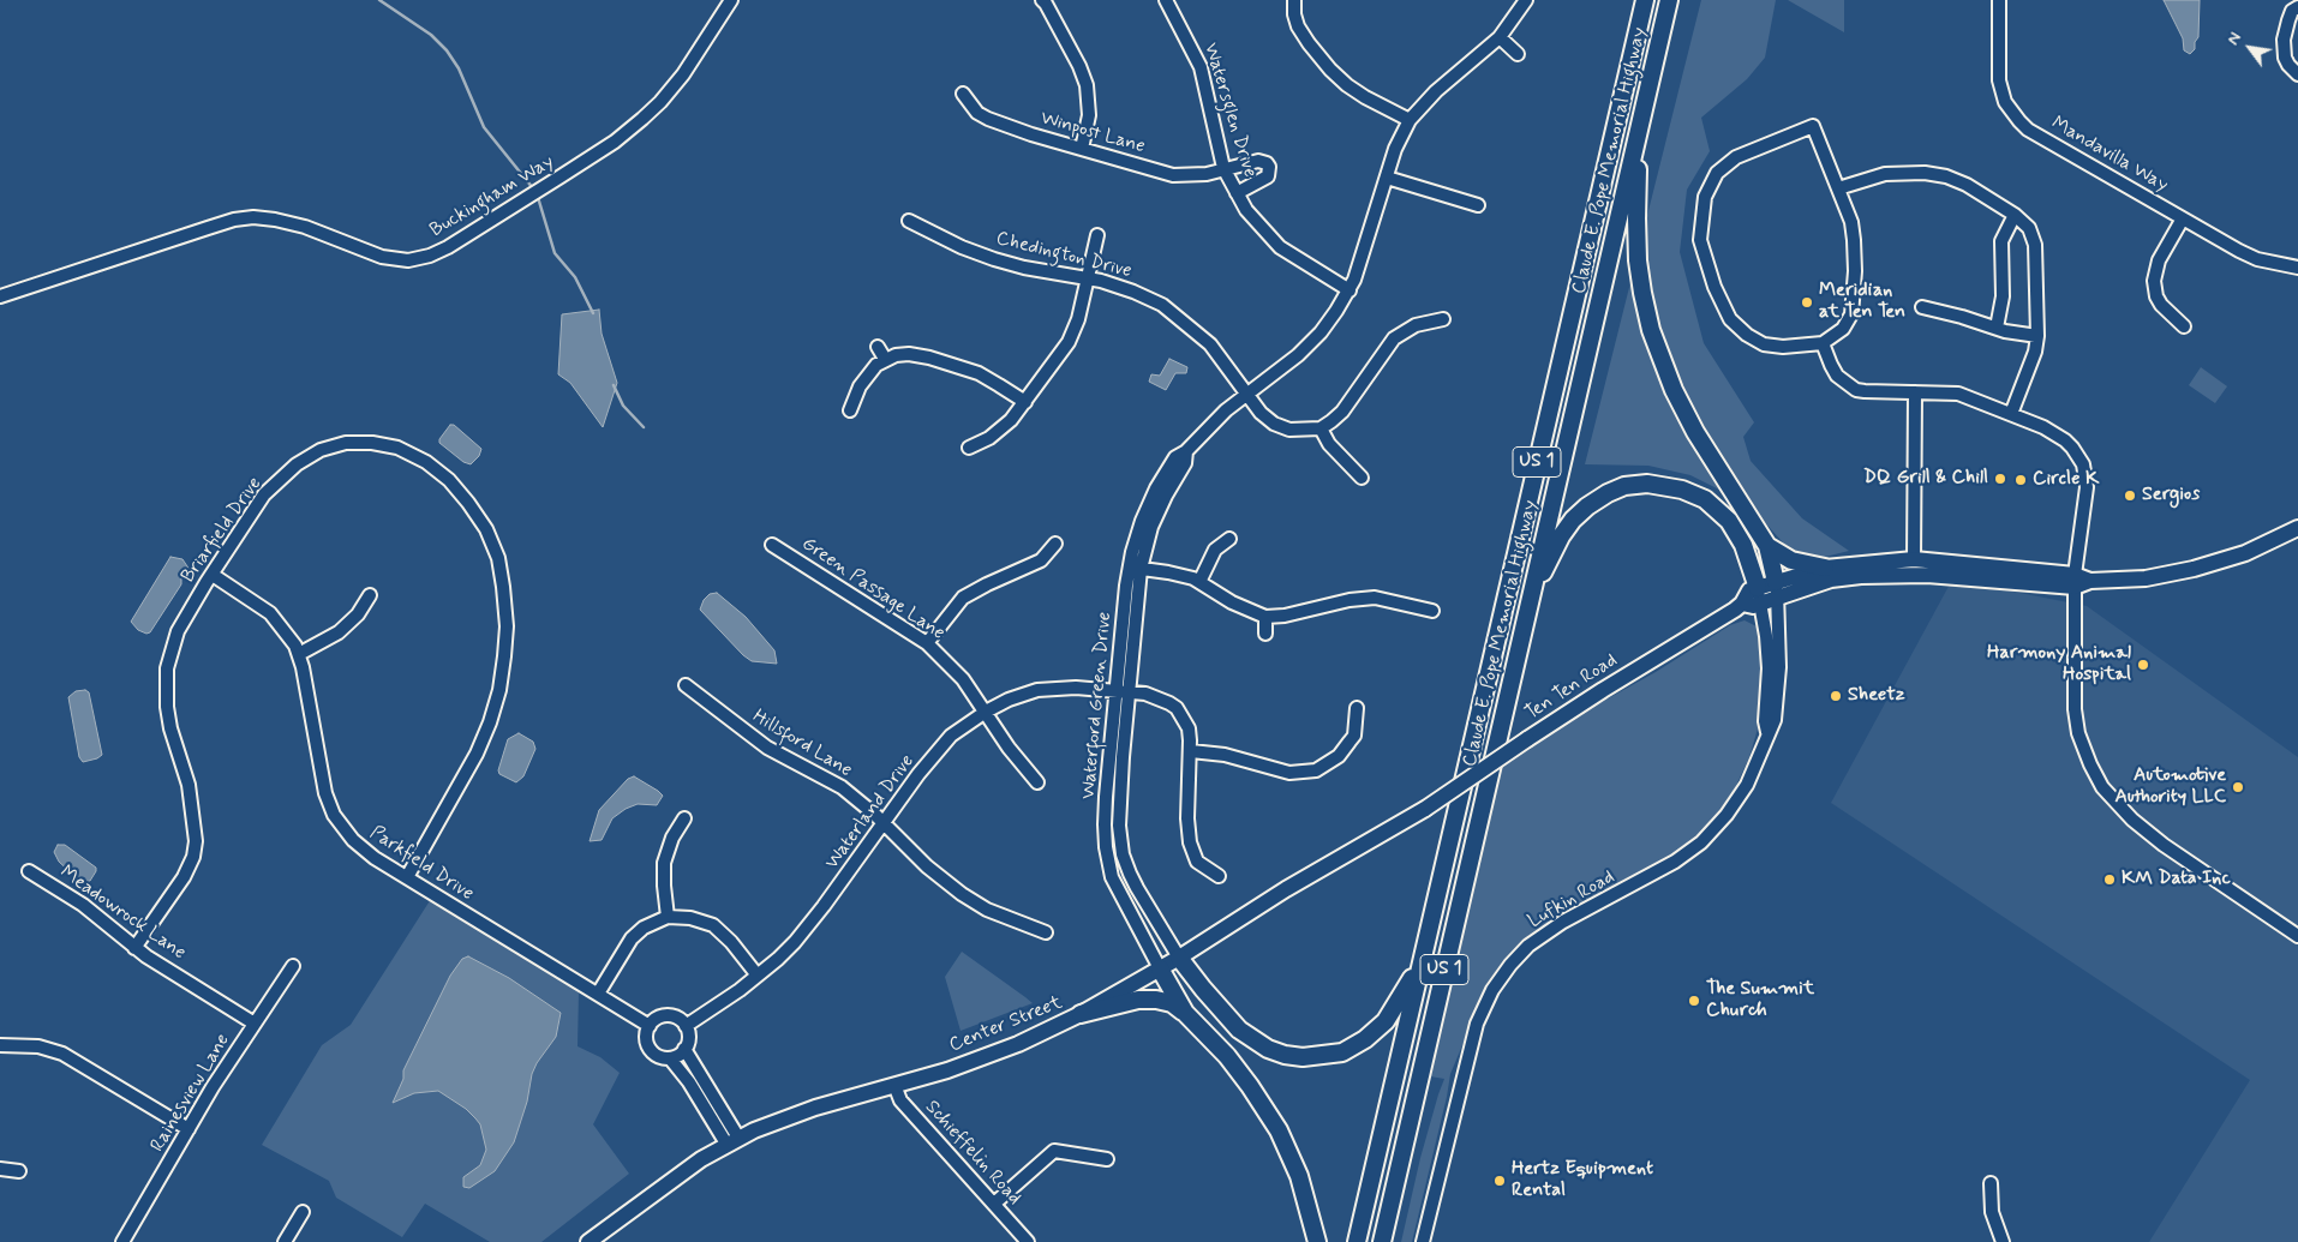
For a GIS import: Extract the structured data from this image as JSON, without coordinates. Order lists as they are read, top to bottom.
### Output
{
  "streets": {
    "highway": ["Claude E. Pope Memorial Highway", "US 1"],
    "main road": ["Ten Ten Road", "Center Street"],
    "street": [
      "Watersglen Drive",
      "Winpost Lane",
      "Mandavilla Way",
      "Buckingham Way",
      "Chedington Drive",
      "Briarfield Drive",
      "Green Passage Lane",
      "Waterford Green Drive",
      "Hillsford Lane",
      "Waterland Drive",
      "Parkfield Drive",
      "Lufkin Road",
      "Meadowrock Lane",
      "Rainesview Lane",
      "Schieffelin Road"
    ]
  },
  "crossings": [
    ["Watersglen Drive", "Winpost Lane"],
    ["Watersglen Drive", "Waterford Green Drive"],
    ["Chedington Drive", "Waterford Green Drive"],
    ["Briarfield Drive", "Parkfield Drive"],
    ["Briarfield Drive", "Meadowrock Lane"],
    ["Green Passage Lane", "Waterland Drive"],
    ["Ten Ten Road", "Lufkin Road"],
    ["Ten Ten Road", "Center Street"],
    ["Waterford Green Drive", "Waterland Drive"],
    ["Waterford Green Drive", "Center Street"],
    ["Hillsford Lane", "Waterland Drive"],
    ["Waterland Drive", "Parkfield Drive"],
    ["Meadowrock Lane", "Rainesview Lane"],
    ["Center Street", "Schieffelin Road"]
  ],
  "places": [
    "Meridian at Ten Ten",
    "DQ Grill & Chill",
    "Circle K",
    "Sergios",
    "Harmony Animal Hospital",
    "Sheetz",
    "Automotive Authority LLC",
    "KM Data Inc",
    "The Summit Church",
    "Hertz Equipment Rental"
  ],
  "north": "top left"
}
